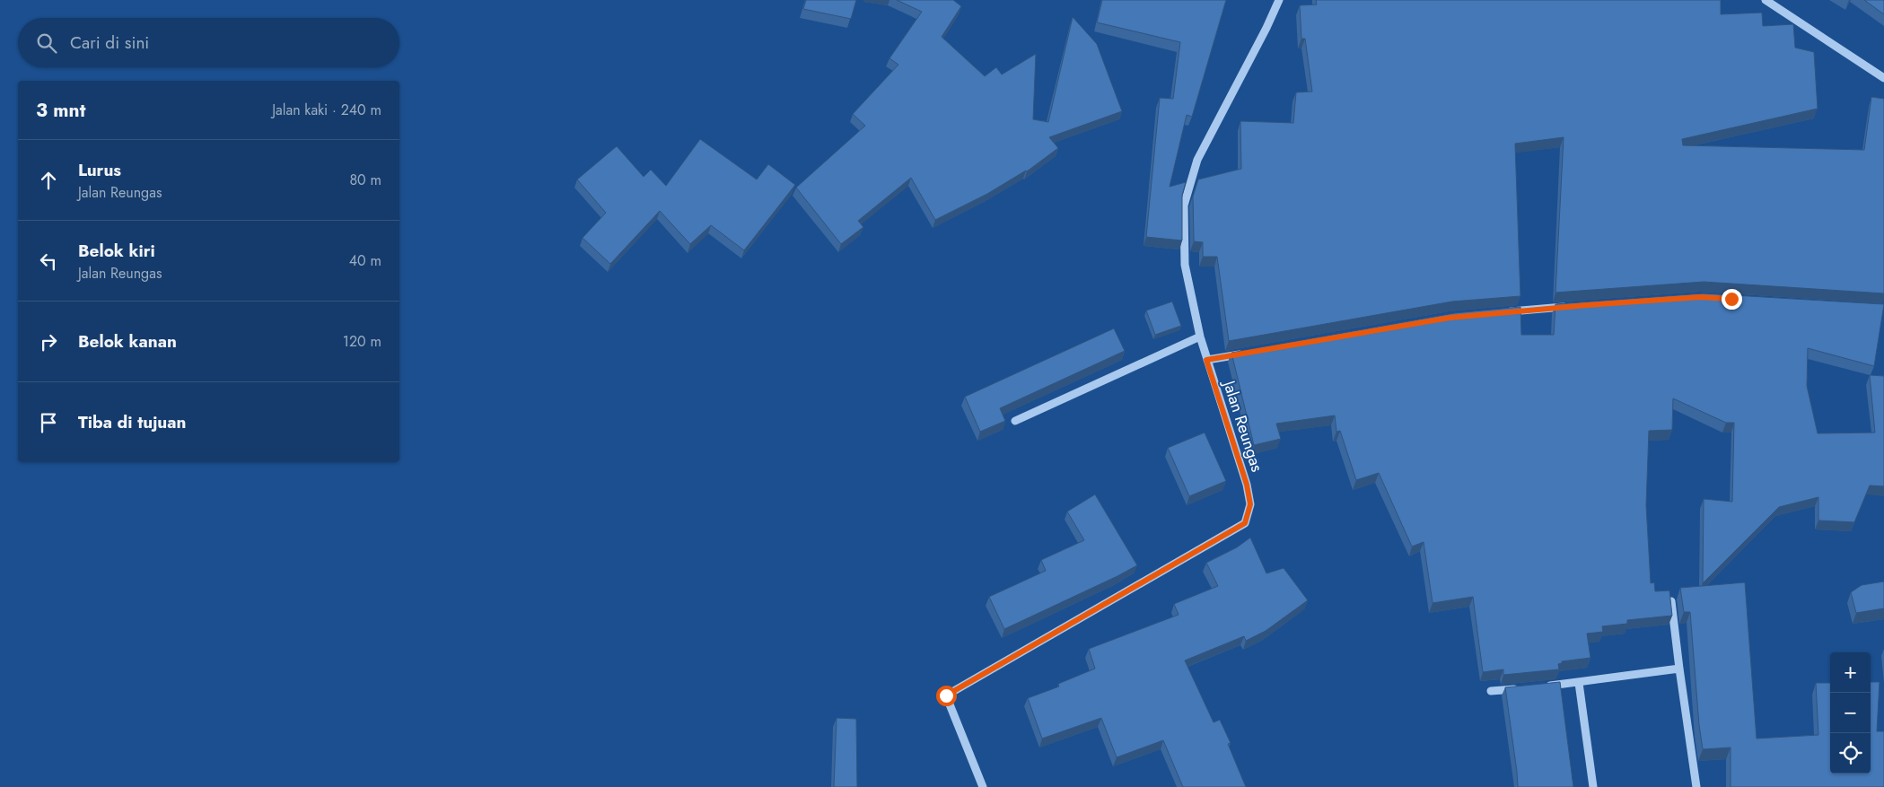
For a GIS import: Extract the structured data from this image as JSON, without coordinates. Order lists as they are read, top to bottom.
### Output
{
  "streets": {
    "street": ["Jalan Reungas"]
  },
  "page": {
    "search": "Cari di sini",
    "heading": ["3 mnt", "Jalan kaki · 240 m"],
    "list": [
      ["Lurus", "Jalan Reungas", "80 m"],
      ["Belok kiri", "Jalan Reungas", "40 m"],
      ["Belok kanan", "120 m"],
      "Tiba di tujuan"
    ],
    "map_buttons": ["+", "−"]
  }
}
